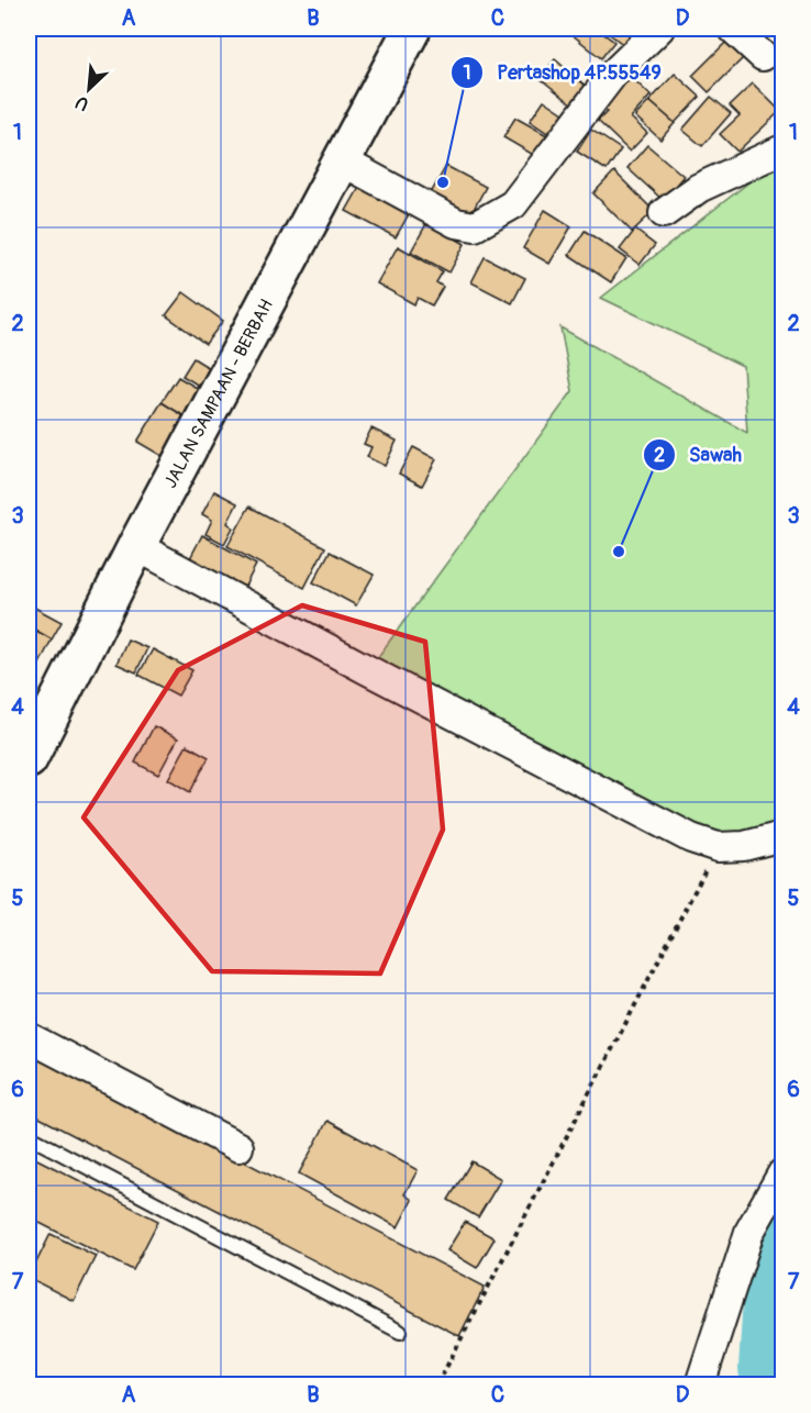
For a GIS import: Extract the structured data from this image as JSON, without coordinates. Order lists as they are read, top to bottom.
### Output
{
  "streets": {
    "main road": ["JALAN SAMPAAN - BERBAH"]
  },
  "places": ["Pertashop 4P.55549", "Sawah"],
  "north": "bottom left",
  "grid": {
    "columns": [
      "A",
      "B",
      "C",
      "D"
    ],
    "rows": [
      "1",
      "2",
      "3",
      "4",
      "5",
      "6",
      "7"
    ]
  }
}
